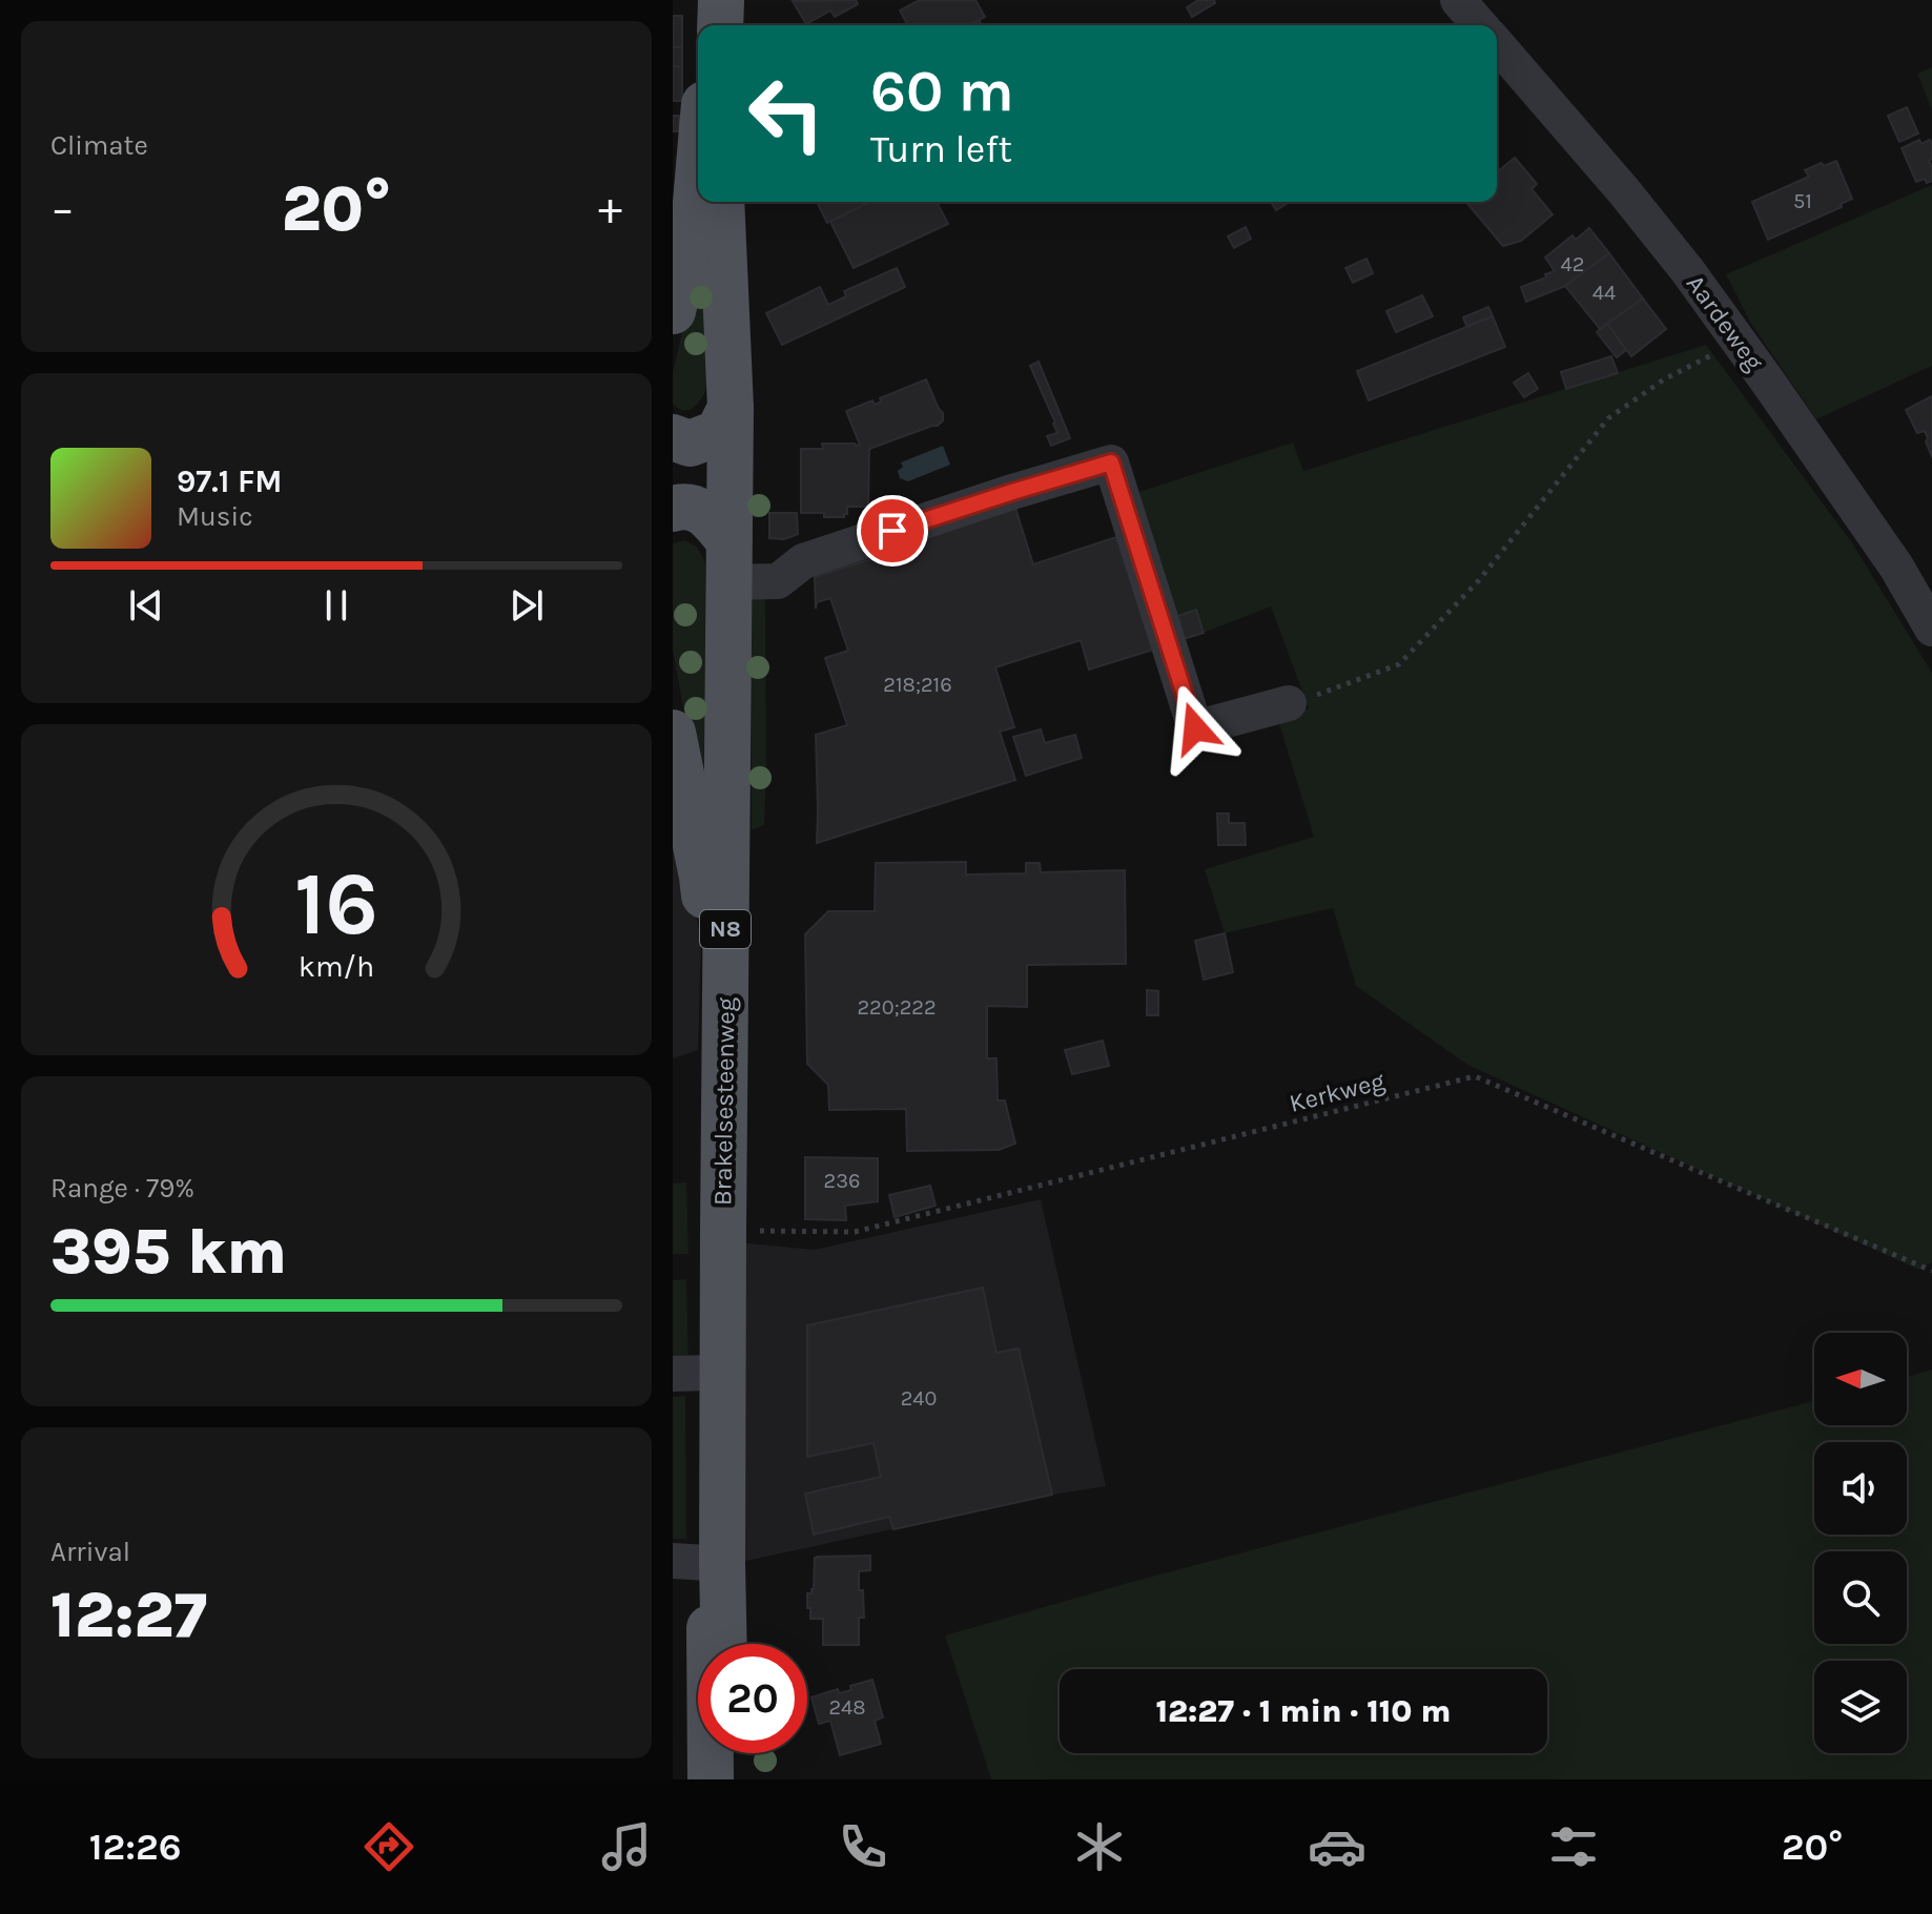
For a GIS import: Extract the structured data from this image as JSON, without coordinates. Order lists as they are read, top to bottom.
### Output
{
  "streets": {
    "main road": ["N8", "Brakelsesteenweg"],
    "street": ["Aardeweg"],
    "path": ["Kerkweg"]
  },
  "crossings": [
    ["Kerkweg", "Brakelsesteenweg"]
  ],
  "house_numbers": [
    "51",
    "42",
    "44",
    "218;216",
    "220;222",
    "236",
    "240",
    "248"
  ],
  "north": "left",
  "page": {
    "tile": [
      "Climate",
      ["Range · 79%", "395 km"],
      ["Arrival", "12:27"]
    ],
    "turn": ["60 m", "Turn left"],
    "heat": ["−", "20°", "+"],
    "song": ["97.1 FM", "Music"],
    "limit": "20",
    "trip": "12:27 · 1 min · 110 m",
    "tabs": ["12:26", "20°"],
    "gauge": ["16", "km/h"]
  }
}
